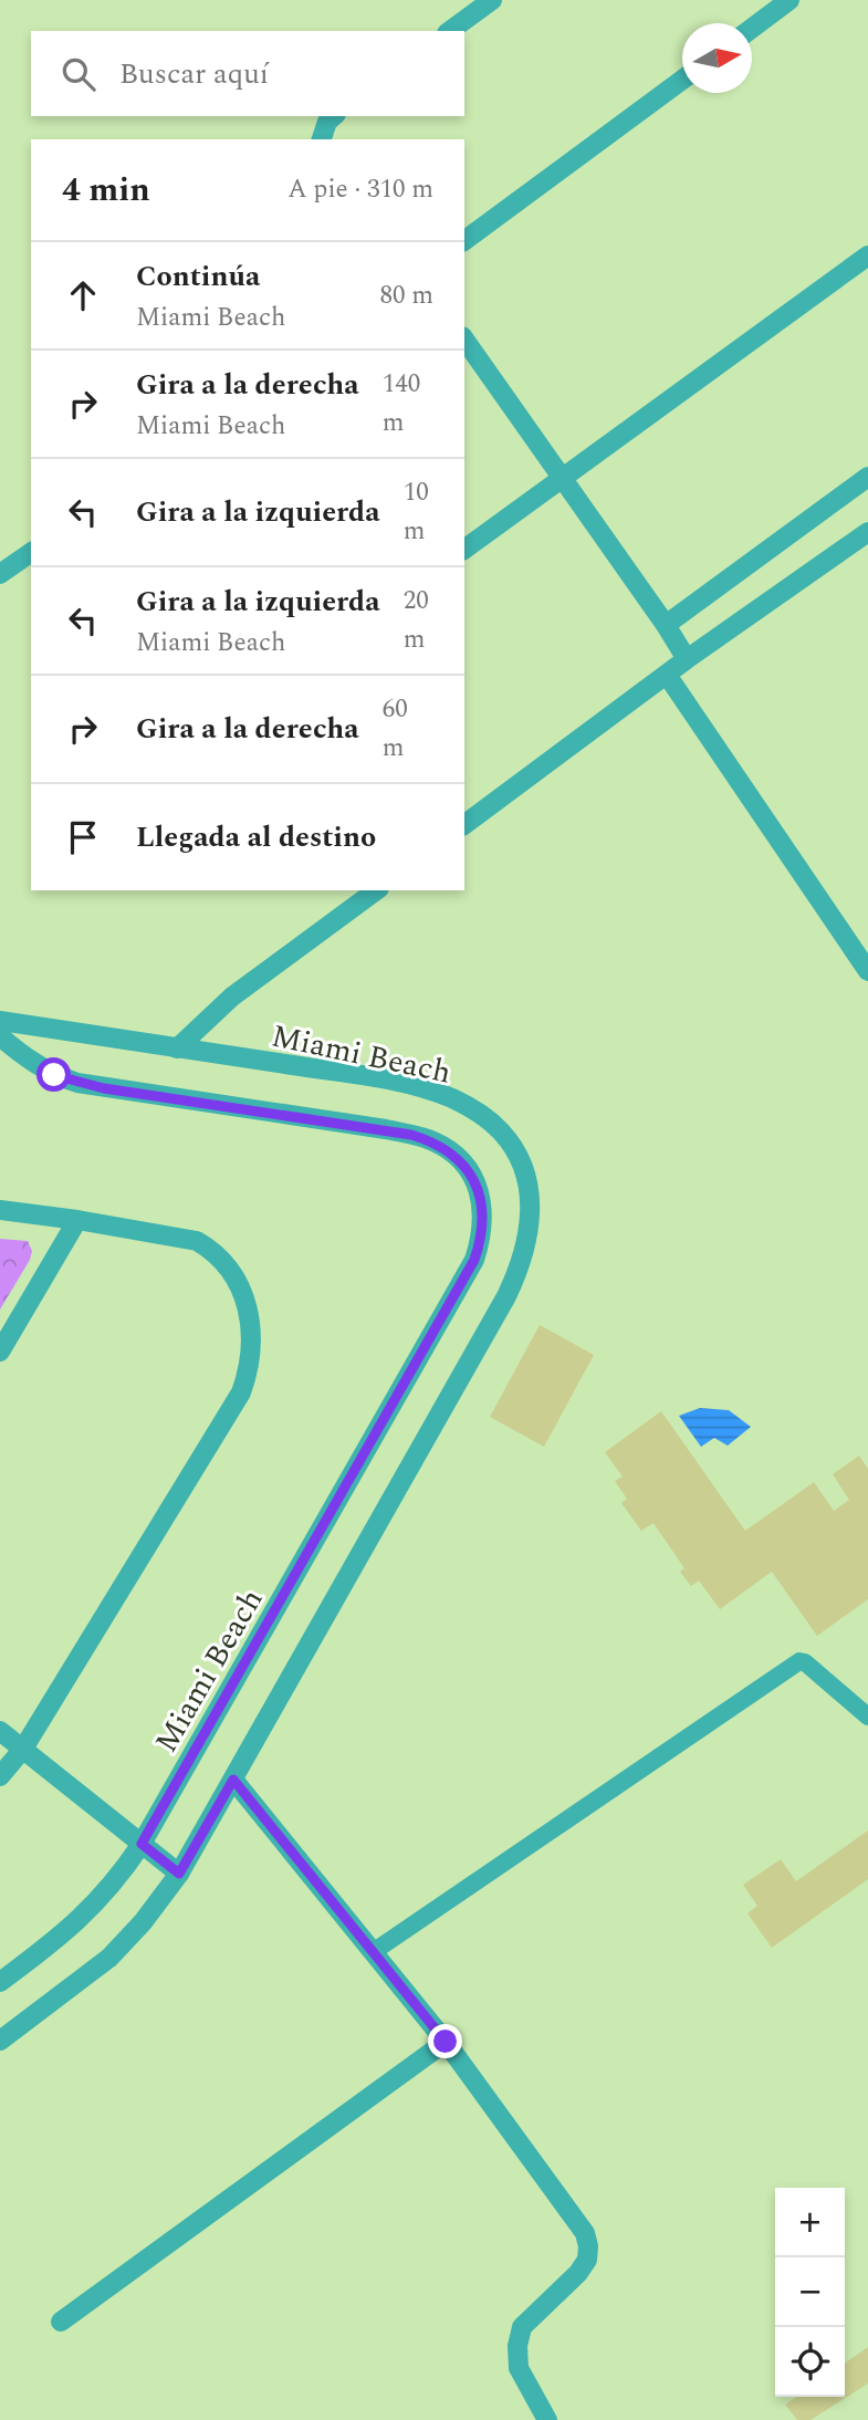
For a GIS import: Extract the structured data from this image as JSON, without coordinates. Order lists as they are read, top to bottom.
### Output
{
  "streets": {
    "street": ["Miami Beach"]
  },
  "north": "right",
  "page": {
    "search": "Buscar aquí",
    "heading": ["4 min", "A pie · 310 m"],
    "list": [
      ["Continúa", "Miami Beach", "80 m"],
      ["Gira a la derecha", "Miami Beach", "140 m"],
      ["Gira a la izquierda", "10 m"],
      ["Gira a la izquierda", "Miami Beach", "20 m"],
      ["Gira a la derecha", "60 m"],
      "Llegada al destino"
    ],
    "map_buttons": ["+", "−"]
  }
}
